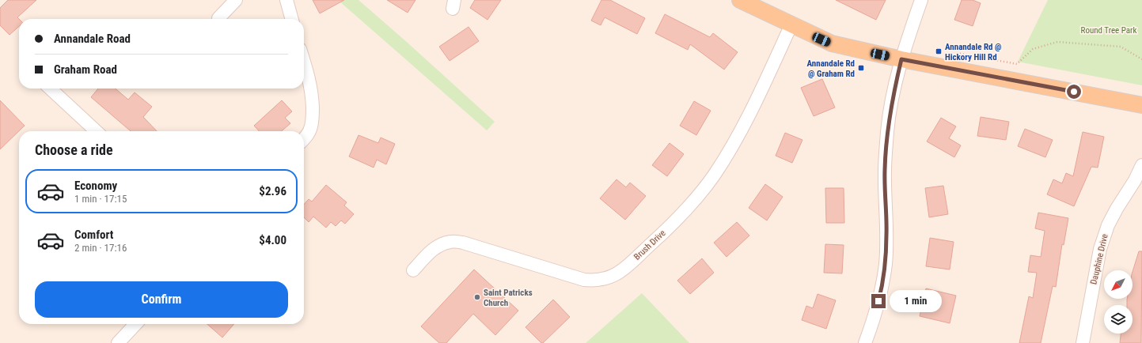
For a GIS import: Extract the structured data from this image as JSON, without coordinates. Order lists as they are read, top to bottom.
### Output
{
  "streets": {
    "street": ["Brush Drive", "Dauphine Drive"]
  },
  "parks": ["Round Tree Park"],
  "places": {
    "transit": ["Annandale Rd @ Hickory Hill Rd", "Annandale Rd @ Graham Rd"],
    "other": ["Saint Patricks Church"]
  },
  "north": "bottom left",
  "page": {
    "banner": ["Annandale Road", "Graham Road"],
    "heading": "Choose a ride",
    "list": [
      {
        "name": "Economy",
        "note": "1 min · 17:15",
        "value": "$2.96"
      },
      {
        "name": "Comfort",
        "note": "2 min · 17:16",
        "value": "$4.00"
      }
    ],
    "buttons": "Confirm",
    "bubble": "1 min"
  }
}
